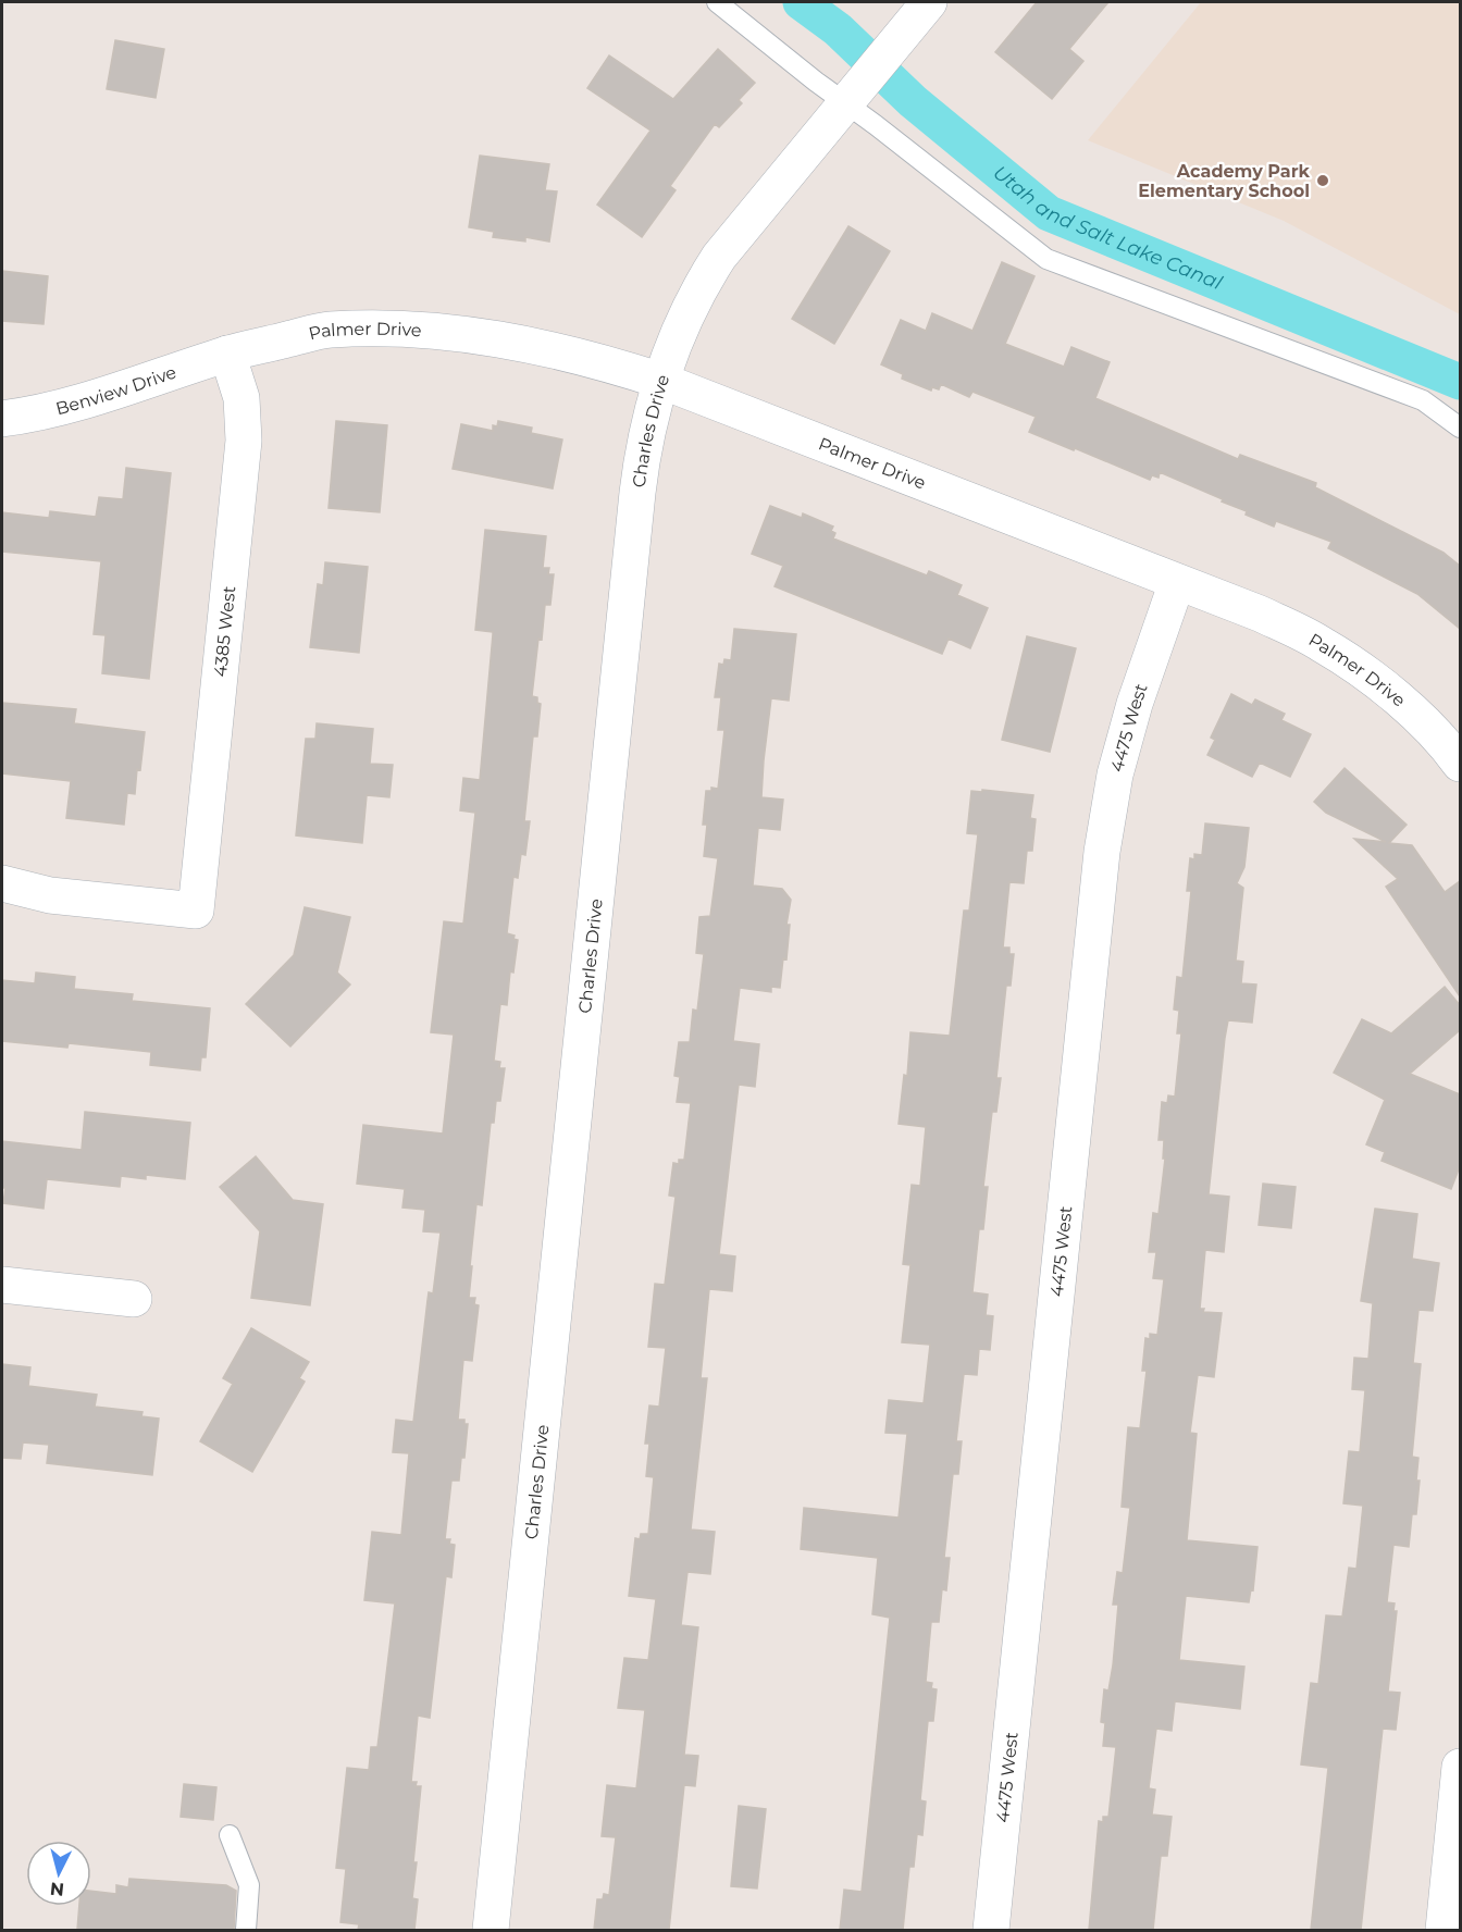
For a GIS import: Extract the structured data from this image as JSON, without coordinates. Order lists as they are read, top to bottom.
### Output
{
  "streets": {
    "street": [
      "Palmer Drive",
      "Benview Drive",
      "Charles Drive",
      "4385 West",
      "4475 West"
    ]
  },
  "crossings": [
    ["Palmer Drive", "Benview Drive"],
    ["Palmer Drive", "Charles Drive"],
    ["Palmer Drive", "4385 West"],
    ["Palmer Drive", "4475 West"],
    ["Benview Drive", "4385 West"]
  ],
  "water": ["Utah and Salt Lake Canal"],
  "places": ["Academy Park Elementary School"],
  "north": "bottom"
}
